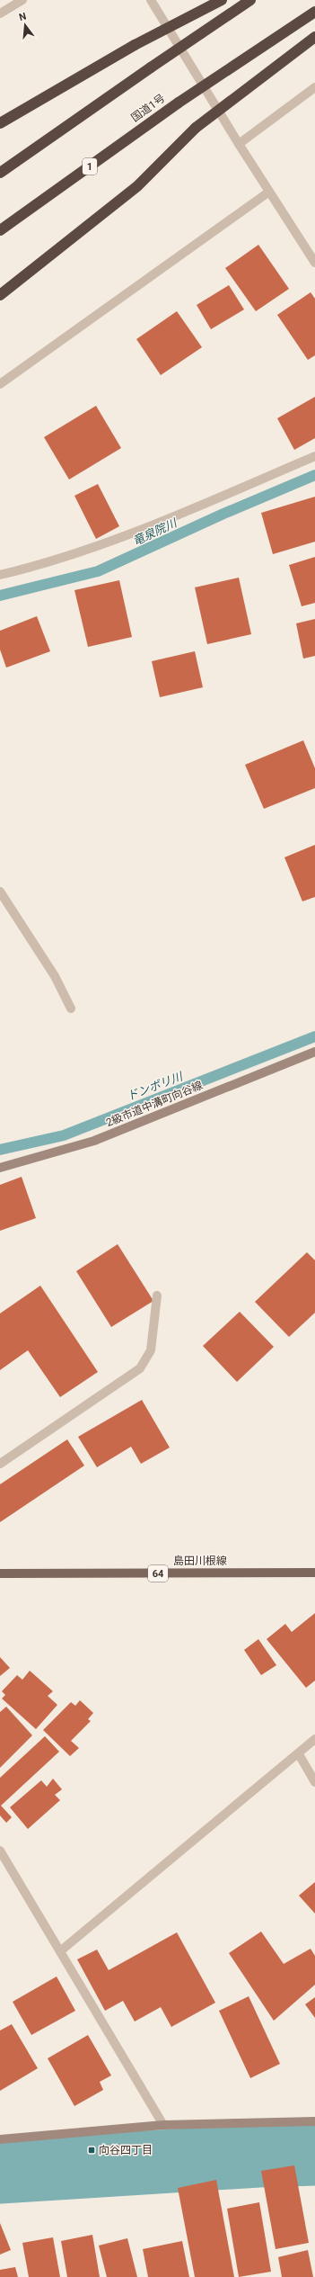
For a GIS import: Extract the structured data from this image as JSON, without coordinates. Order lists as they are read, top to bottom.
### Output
{
  "streets": {
    "highway": ["国道1号", "1"],
    "main road": ["島田川根線", "64"],
    "street": ["2級市道中溝町向谷線"]
  },
  "water": ["竜泉院川", "ドンボリ川"],
  "places": {
    "transit": ["向谷四丁目"]
  },
  "north": "top"
}
